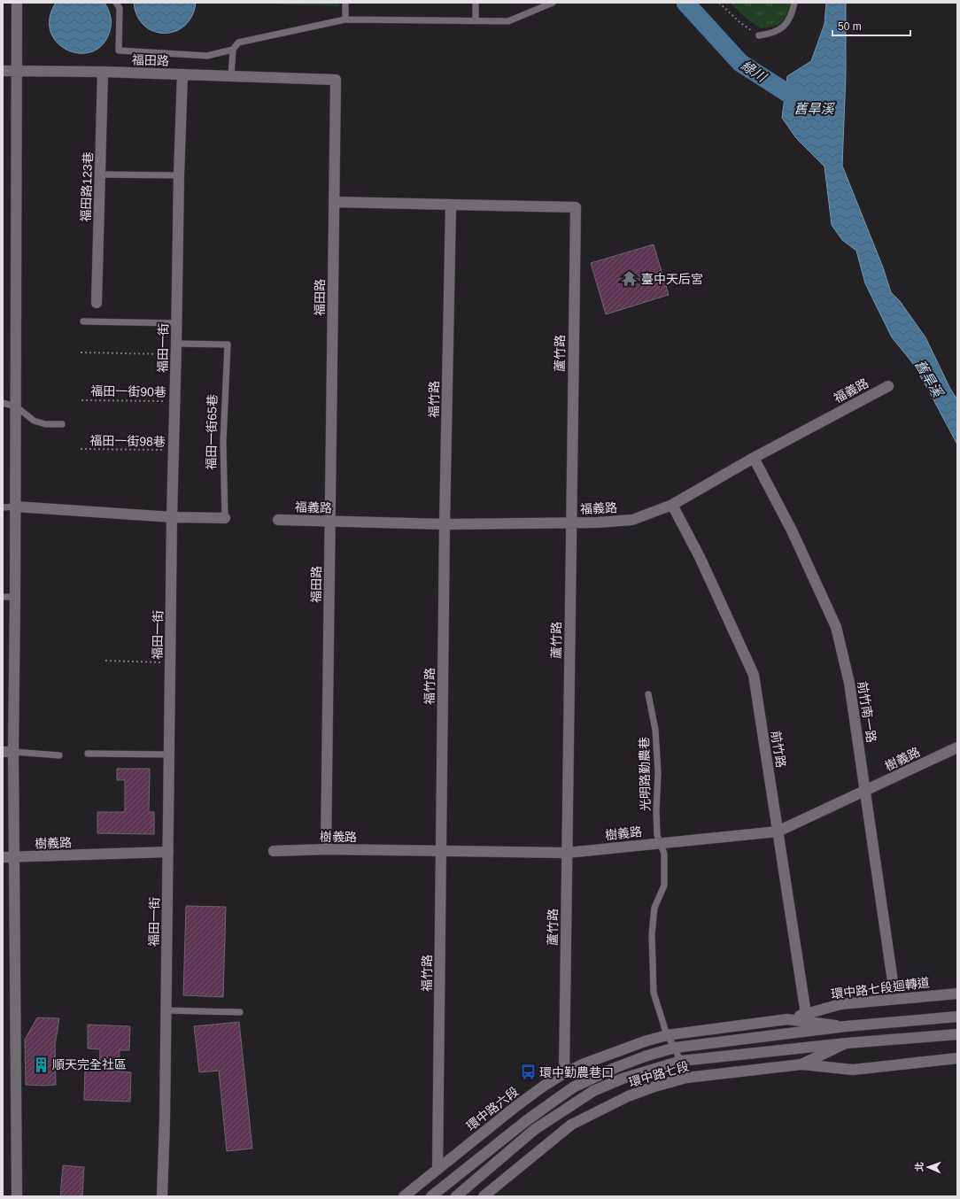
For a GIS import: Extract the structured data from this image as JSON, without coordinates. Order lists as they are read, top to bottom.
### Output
{
  "streets": {
    "street": [
      "福田路",
      "福田路123巷",
      "福田一街",
      "蘆竹路",
      "福義路",
      "福竹路",
      "福田一街65巷",
      "前竹南一路",
      "前竹路",
      "樹義路",
      "環中路七段迴轉道",
      "環中路七段",
      "環中路六段"
    ],
    "lane": ["光明路勤農巷"],
    "path": ["福田一街90巷", "福田一街98巷"]
  },
  "crossings": [
    ["福田路", "福田路123巷"],
    ["福田路", "福田一街"],
    ["福田路", "福義路"],
    ["福田路", "樹義路"],
    ["福田一街", "福田一街90巷"],
    ["福田一街", "福田一街65巷"],
    ["福田一街", "福田一街98巷"],
    ["福田一街", "樹義路"],
    ["蘆竹路", "福義路"],
    ["蘆竹路", "福竹路"],
    ["蘆竹路", "樹義路"],
    ["蘆竹路", "環中路六段"],
    ["福義路", "福竹路"],
    ["福義路", "前竹南一路"],
    ["福義路", "前竹路"],
    ["福竹路", "樹義路"],
    ["福竹路", "環中路六段"],
    ["前竹南一路", "樹義路"],
    ["前竹路", "樹義路"],
    ["前竹路", "環中路七段迴轉道"],
    ["樹義路", "光明路勤農巷"],
    ["光明路勤農巷", "環中路七段"],
    ["光明路勤農巷", "環中路六段"],
    ["環中路七段迴轉道", "環中路七段"],
    ["環中路七段", "環中路六段"]
  ],
  "water": ["綠川", "舊旱溪"],
  "places": {
    "temple": ["臺中天后宮"],
    "building": ["順天完全社區"],
    "bus stop": ["環中勤農巷口"]
  },
  "scale_bar": "50 m",
  "north": "left"
}
